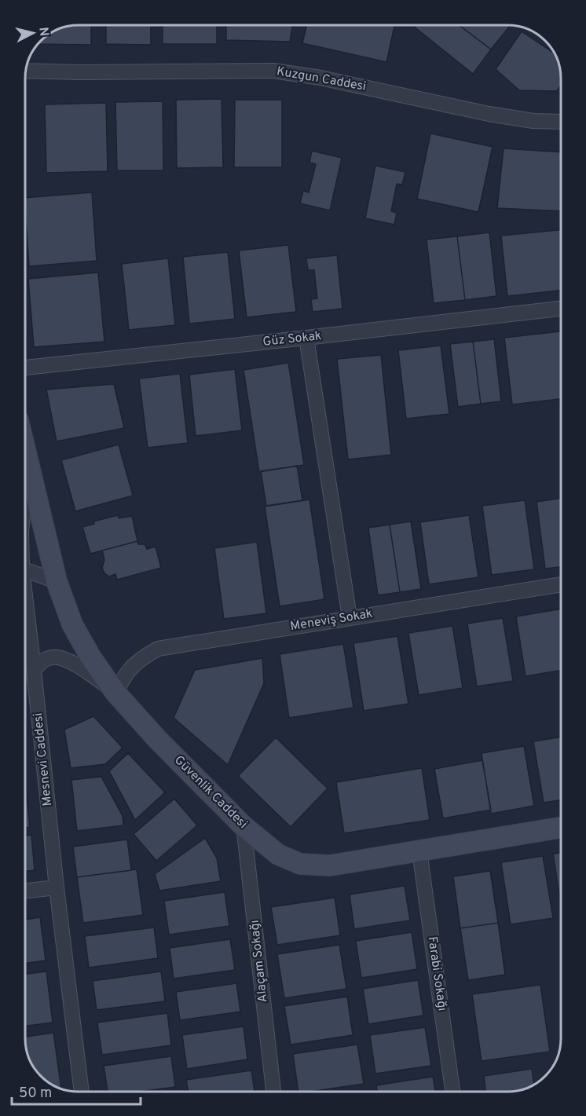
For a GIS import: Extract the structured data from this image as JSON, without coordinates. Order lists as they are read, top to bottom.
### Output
{
  "streets": {
    "main road": ["Mesnevi Caddesi", "Güvenlik Caddesi"],
    "street": [
      "Kuzgun Caddesi",
      "Güz Sokak",
      "Meneviş Sokak",
      "Alaçam Sokağı",
      "Farabi Sokağı"
    ]
  },
  "crossings": [
    ["Meneviş Sokak", "Güvenlik Caddesi"],
    ["Mesnevi Caddesi", "Güvenlik Caddesi"],
    ["Güvenlik Caddesi", "Alaçam Sokağı"],
    ["Güvenlik Caddesi", "Farabi Sokağı"]
  ],
  "scale_bar": "50 m",
  "north": "right"
}
